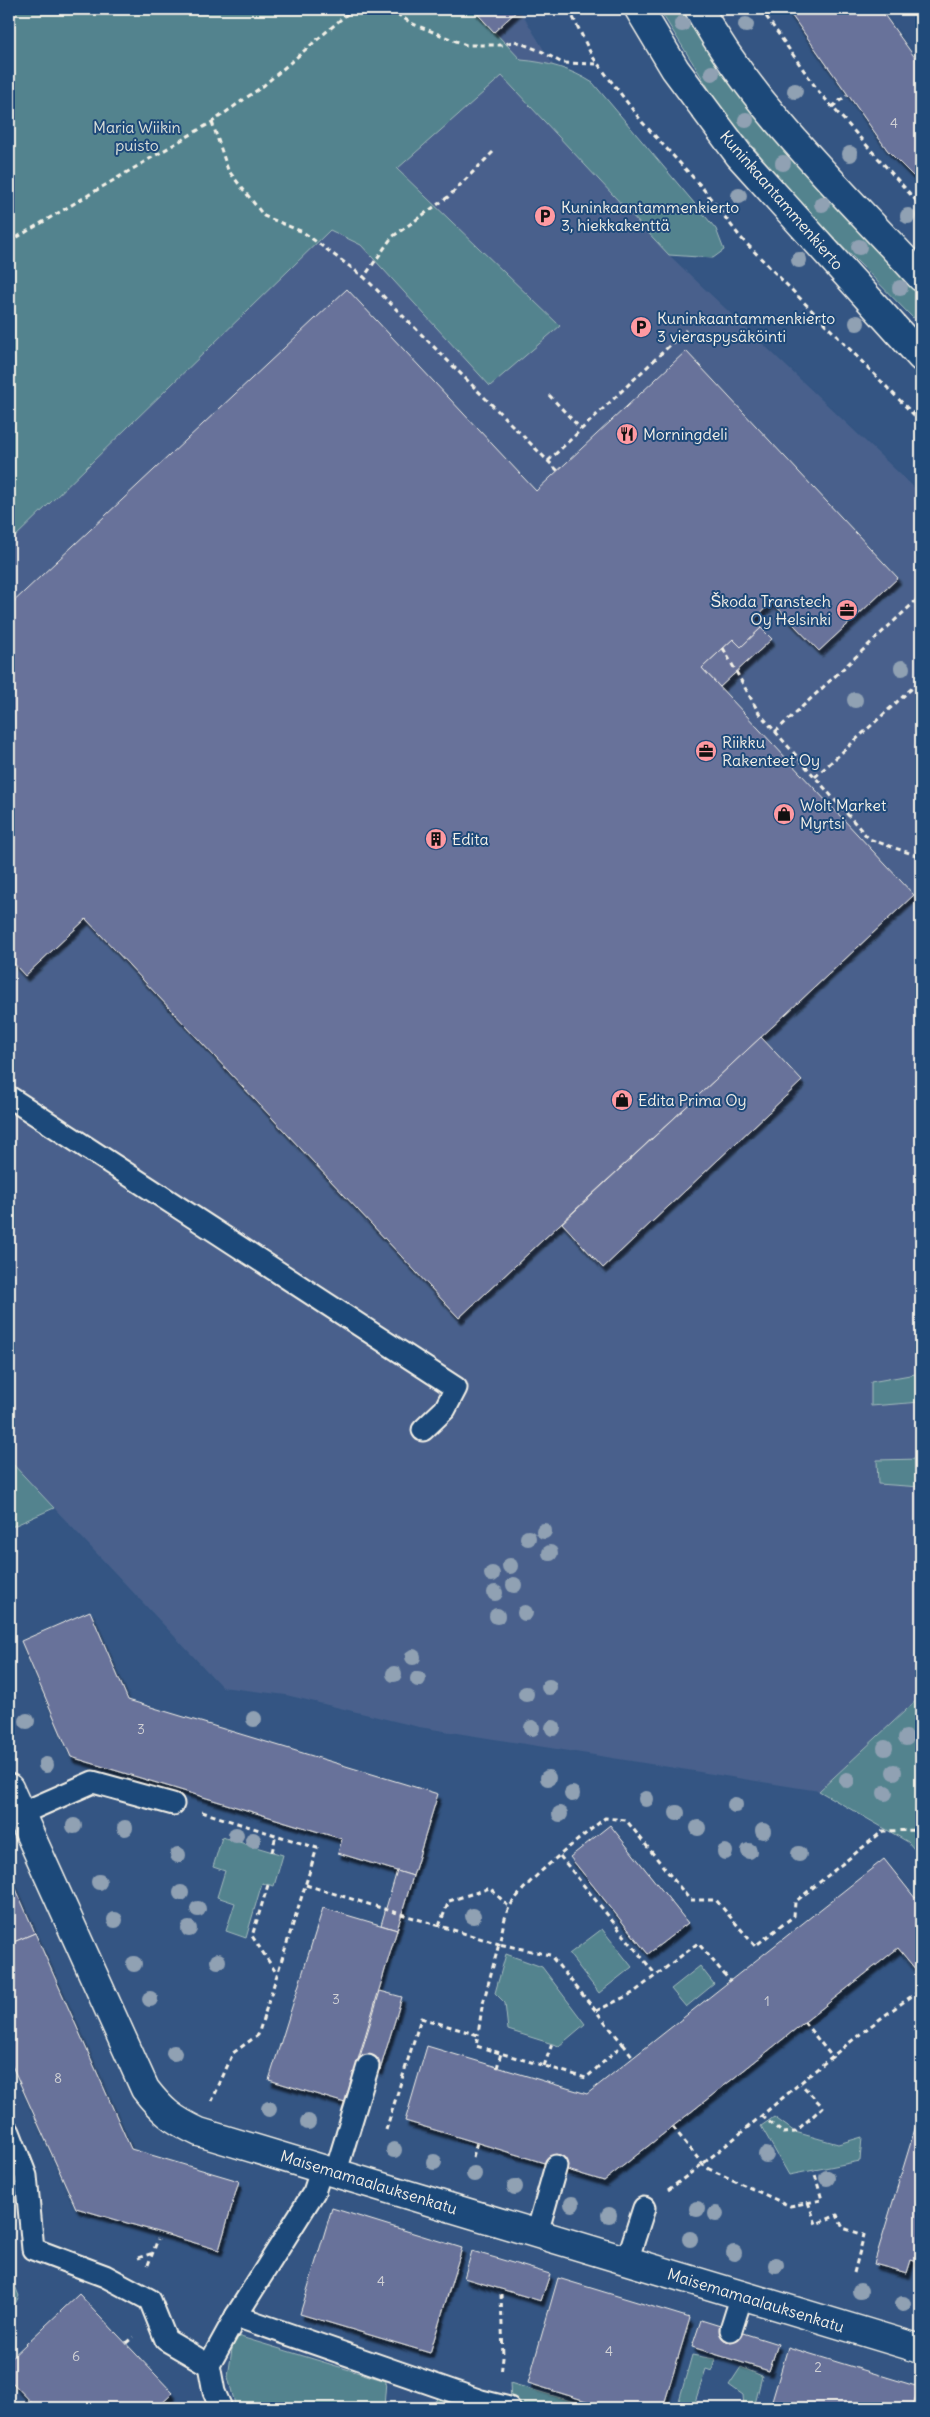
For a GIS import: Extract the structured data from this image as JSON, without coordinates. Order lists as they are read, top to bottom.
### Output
{
  "streets": {
    "street": ["Kuninkaantammenkierto", "Maisemamaalauksenkatu"]
  },
  "parks": ["Maria Wiikin puisto"],
  "places": {
    "parking": ["Kuninkaantammenkierto 3, hiekkakenttä", "Kuninkaantammenkierto 3 vieraspysäköinti"],
    "restaurant": ["Morningdeli"],
    "office": ["Škoda Transtech Oy Helsinki", "Riikku Rakenteet Oy"],
    "shop": ["Wolt Market Myrtsi", "Edita Prima Oy"],
    "building": ["Edita"]
  },
  "house_numbers": [
    "4",
    "3",
    "3",
    "1",
    "8",
    "4",
    "4",
    "6",
    "2"
  ]
}
